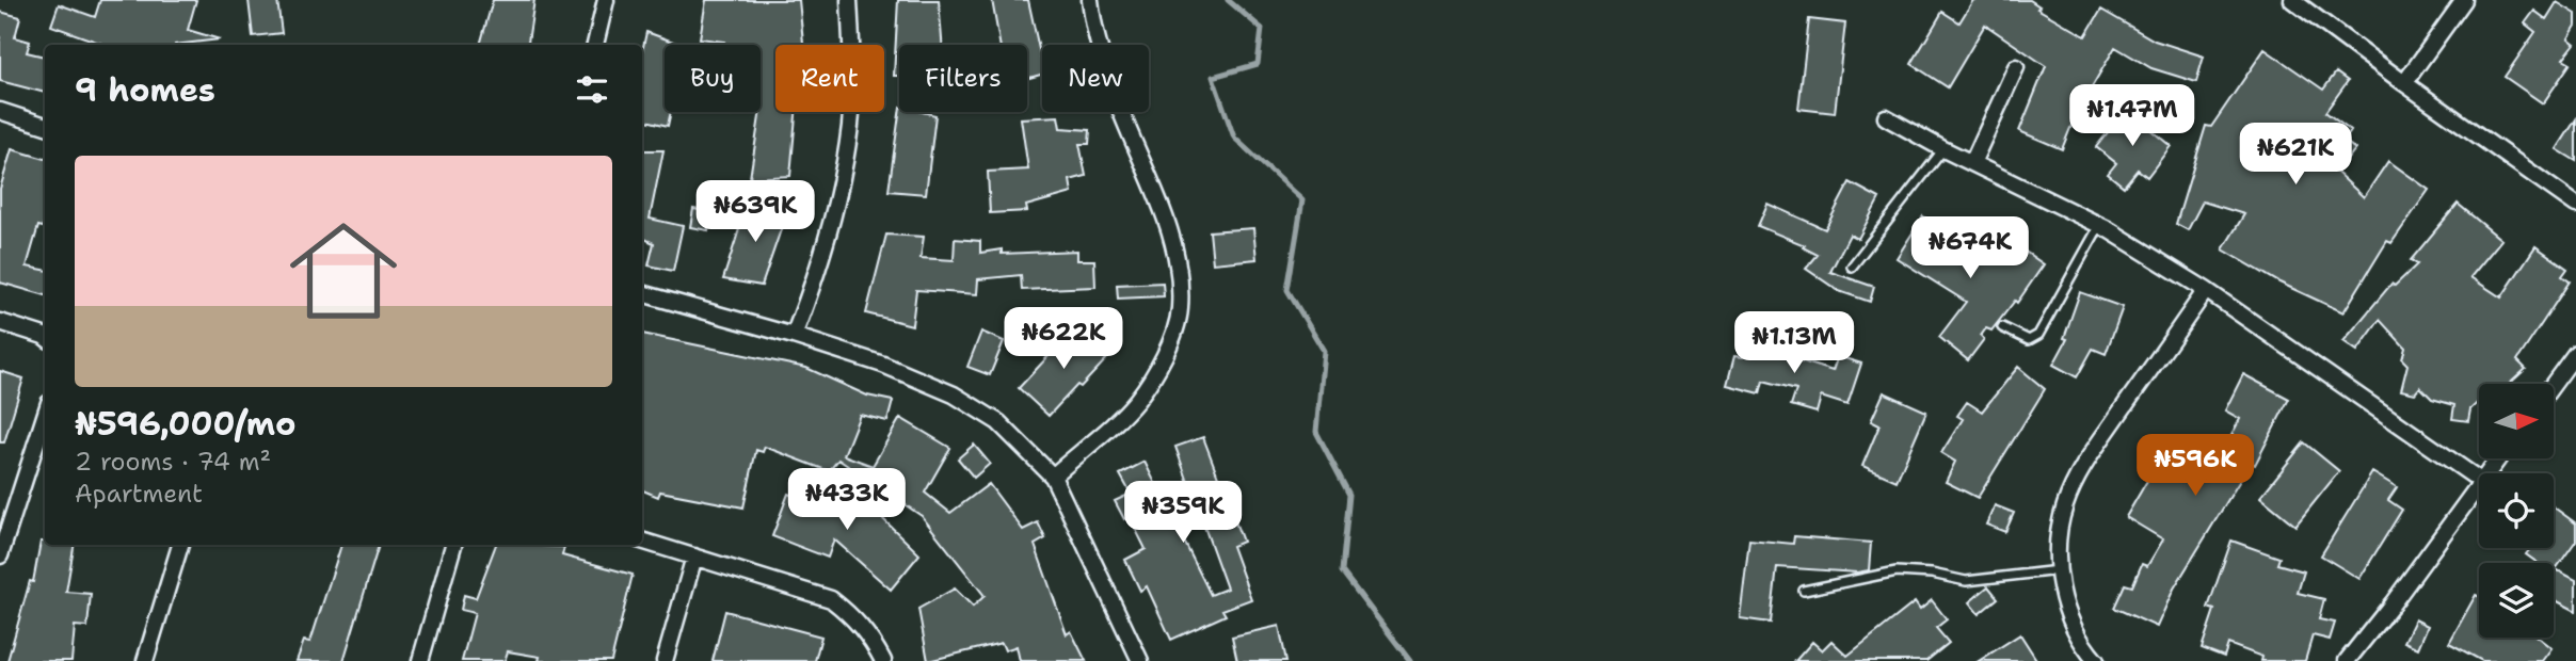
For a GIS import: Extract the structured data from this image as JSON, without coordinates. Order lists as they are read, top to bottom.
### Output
{
  "north": "right",
  "page": {
    "chip": [
      "Buy",
      "Rent",
      "Filters",
      "New"
    ],
    "heading": "9 homes",
    "price": [
      "₦1.47M",
      "₦621K",
      "₦639K",
      "₦674K",
      "₦622K",
      "₦1.13M",
      "₦596K",
      "₦433K",
      "₦359K"
    ],
    "list": [
      {
        "name": "₦596,000/mo",
        "note": "2 rooms · 74 m² · Apartment"
      }
    ]
  }
}
